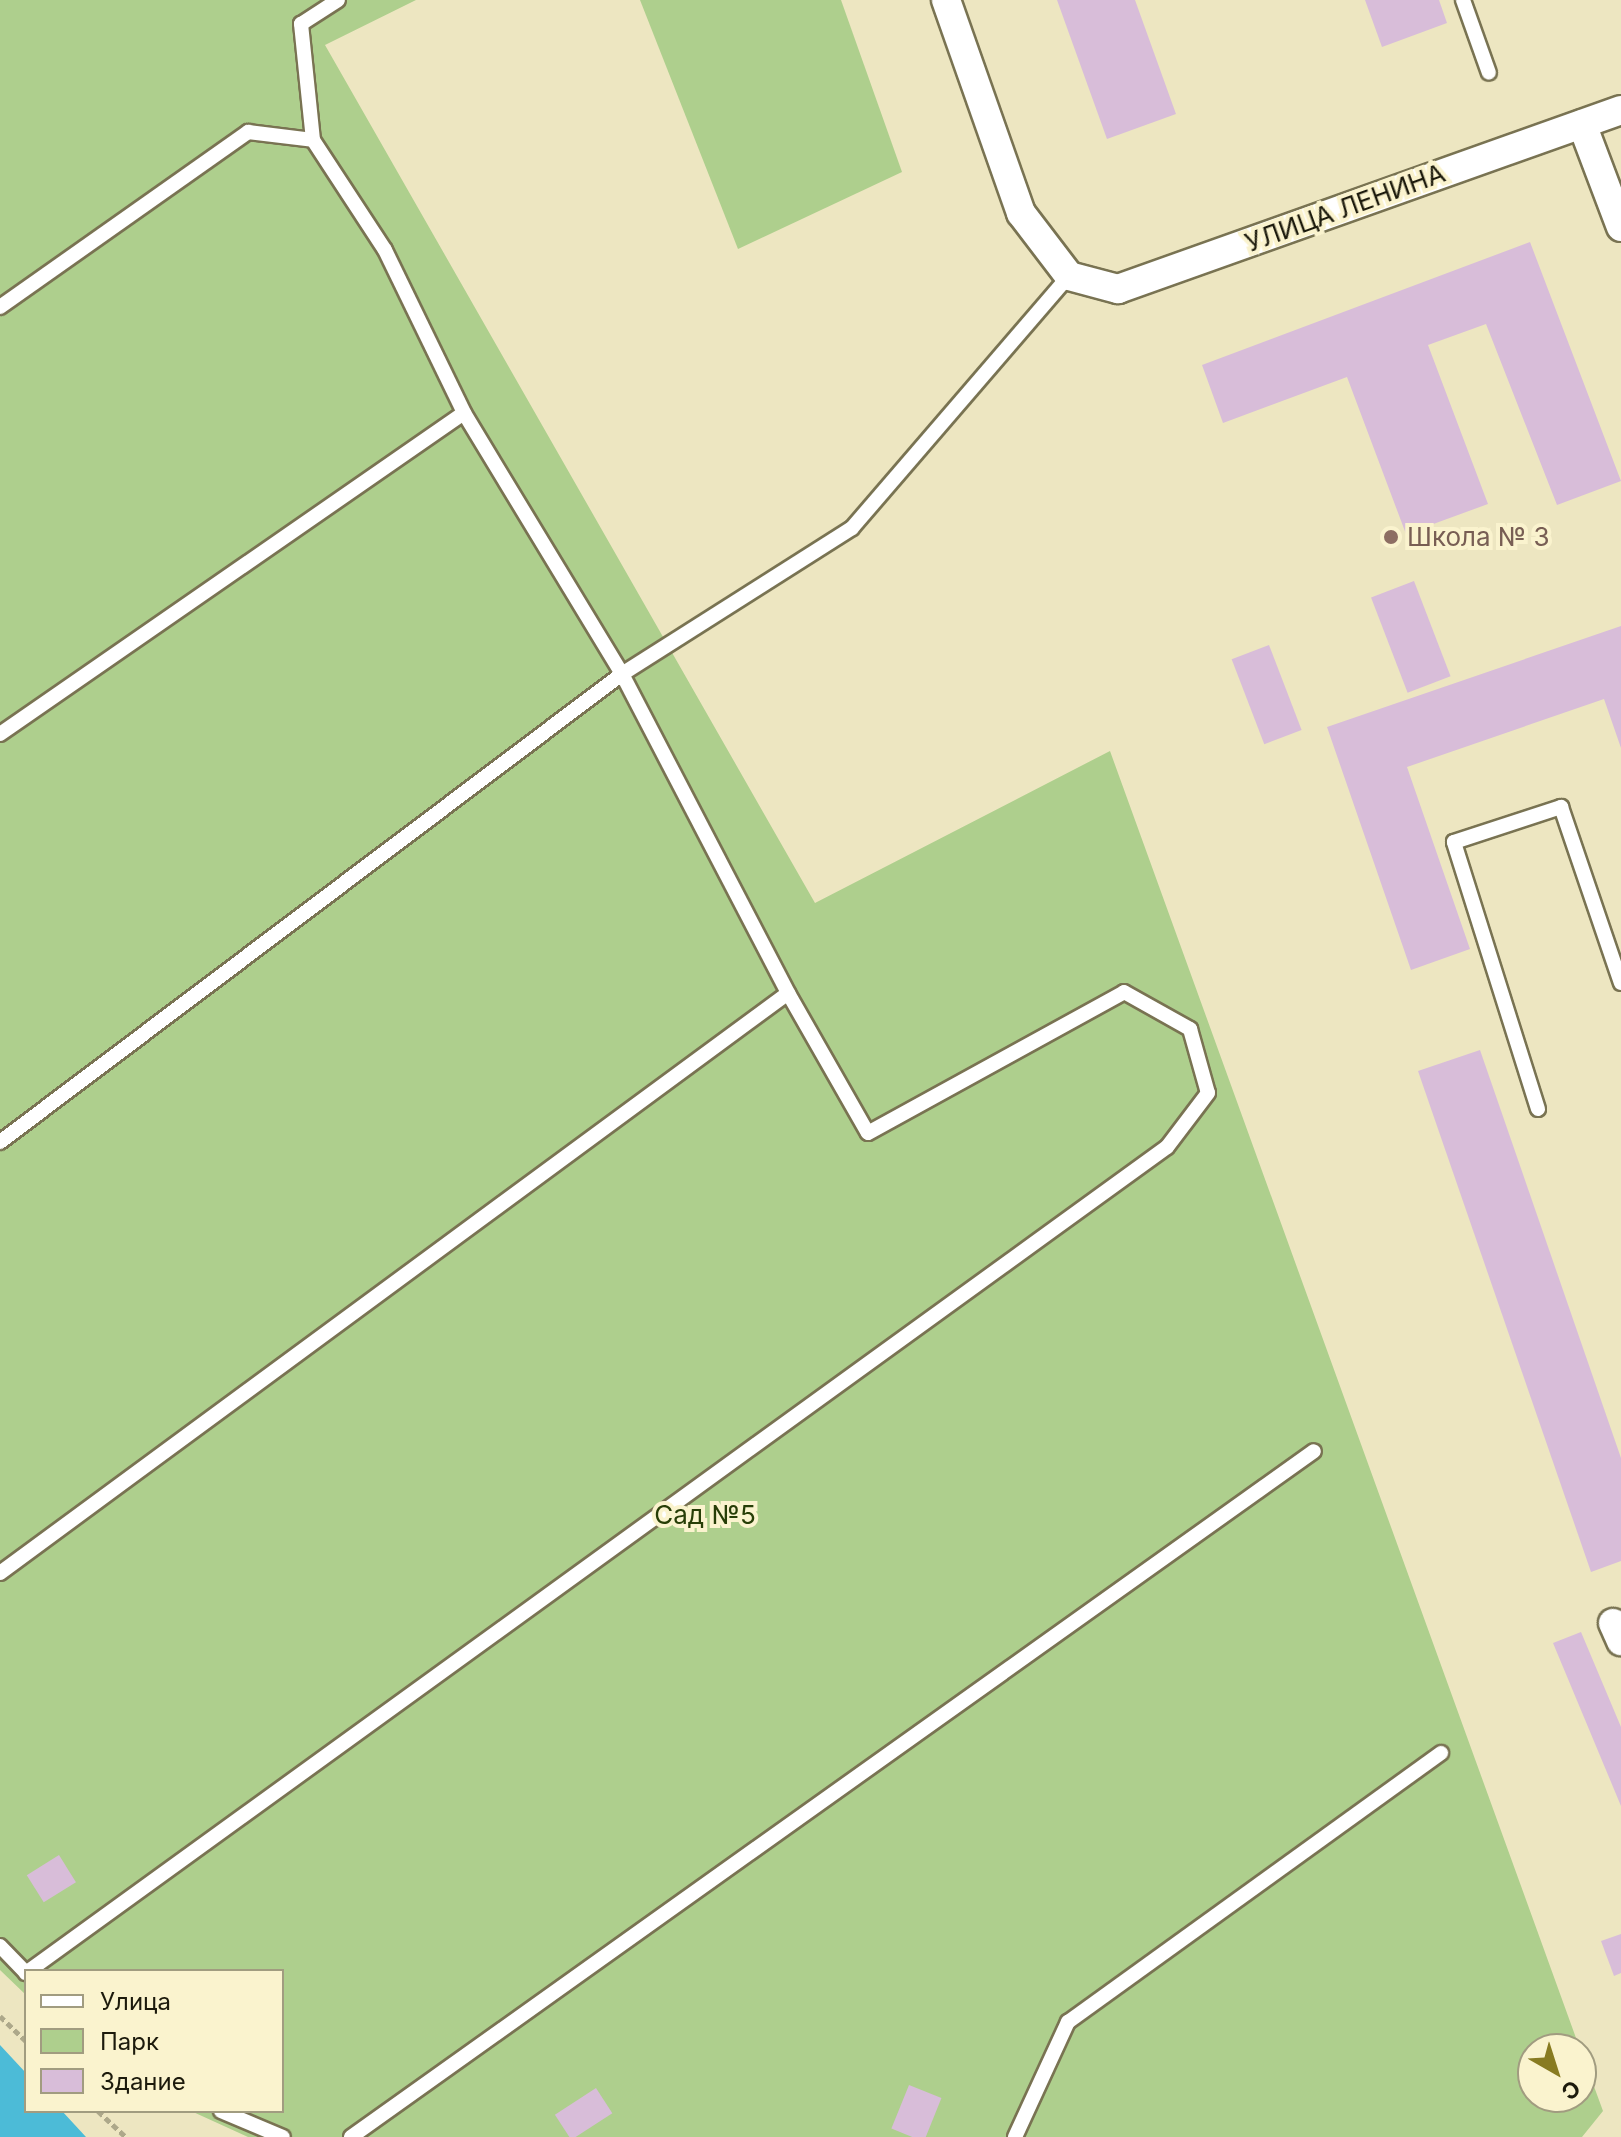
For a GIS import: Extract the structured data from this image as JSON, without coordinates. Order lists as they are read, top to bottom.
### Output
{
  "streets": {
    "street": ["УЛИЦА ЛЕНИНА"]
  },
  "parks": ["Сад №5"],
  "places": ["Школа № 3"],
  "legend": ["Улица", "Парк", "Здание"],
  "north": "bottom right"
}
